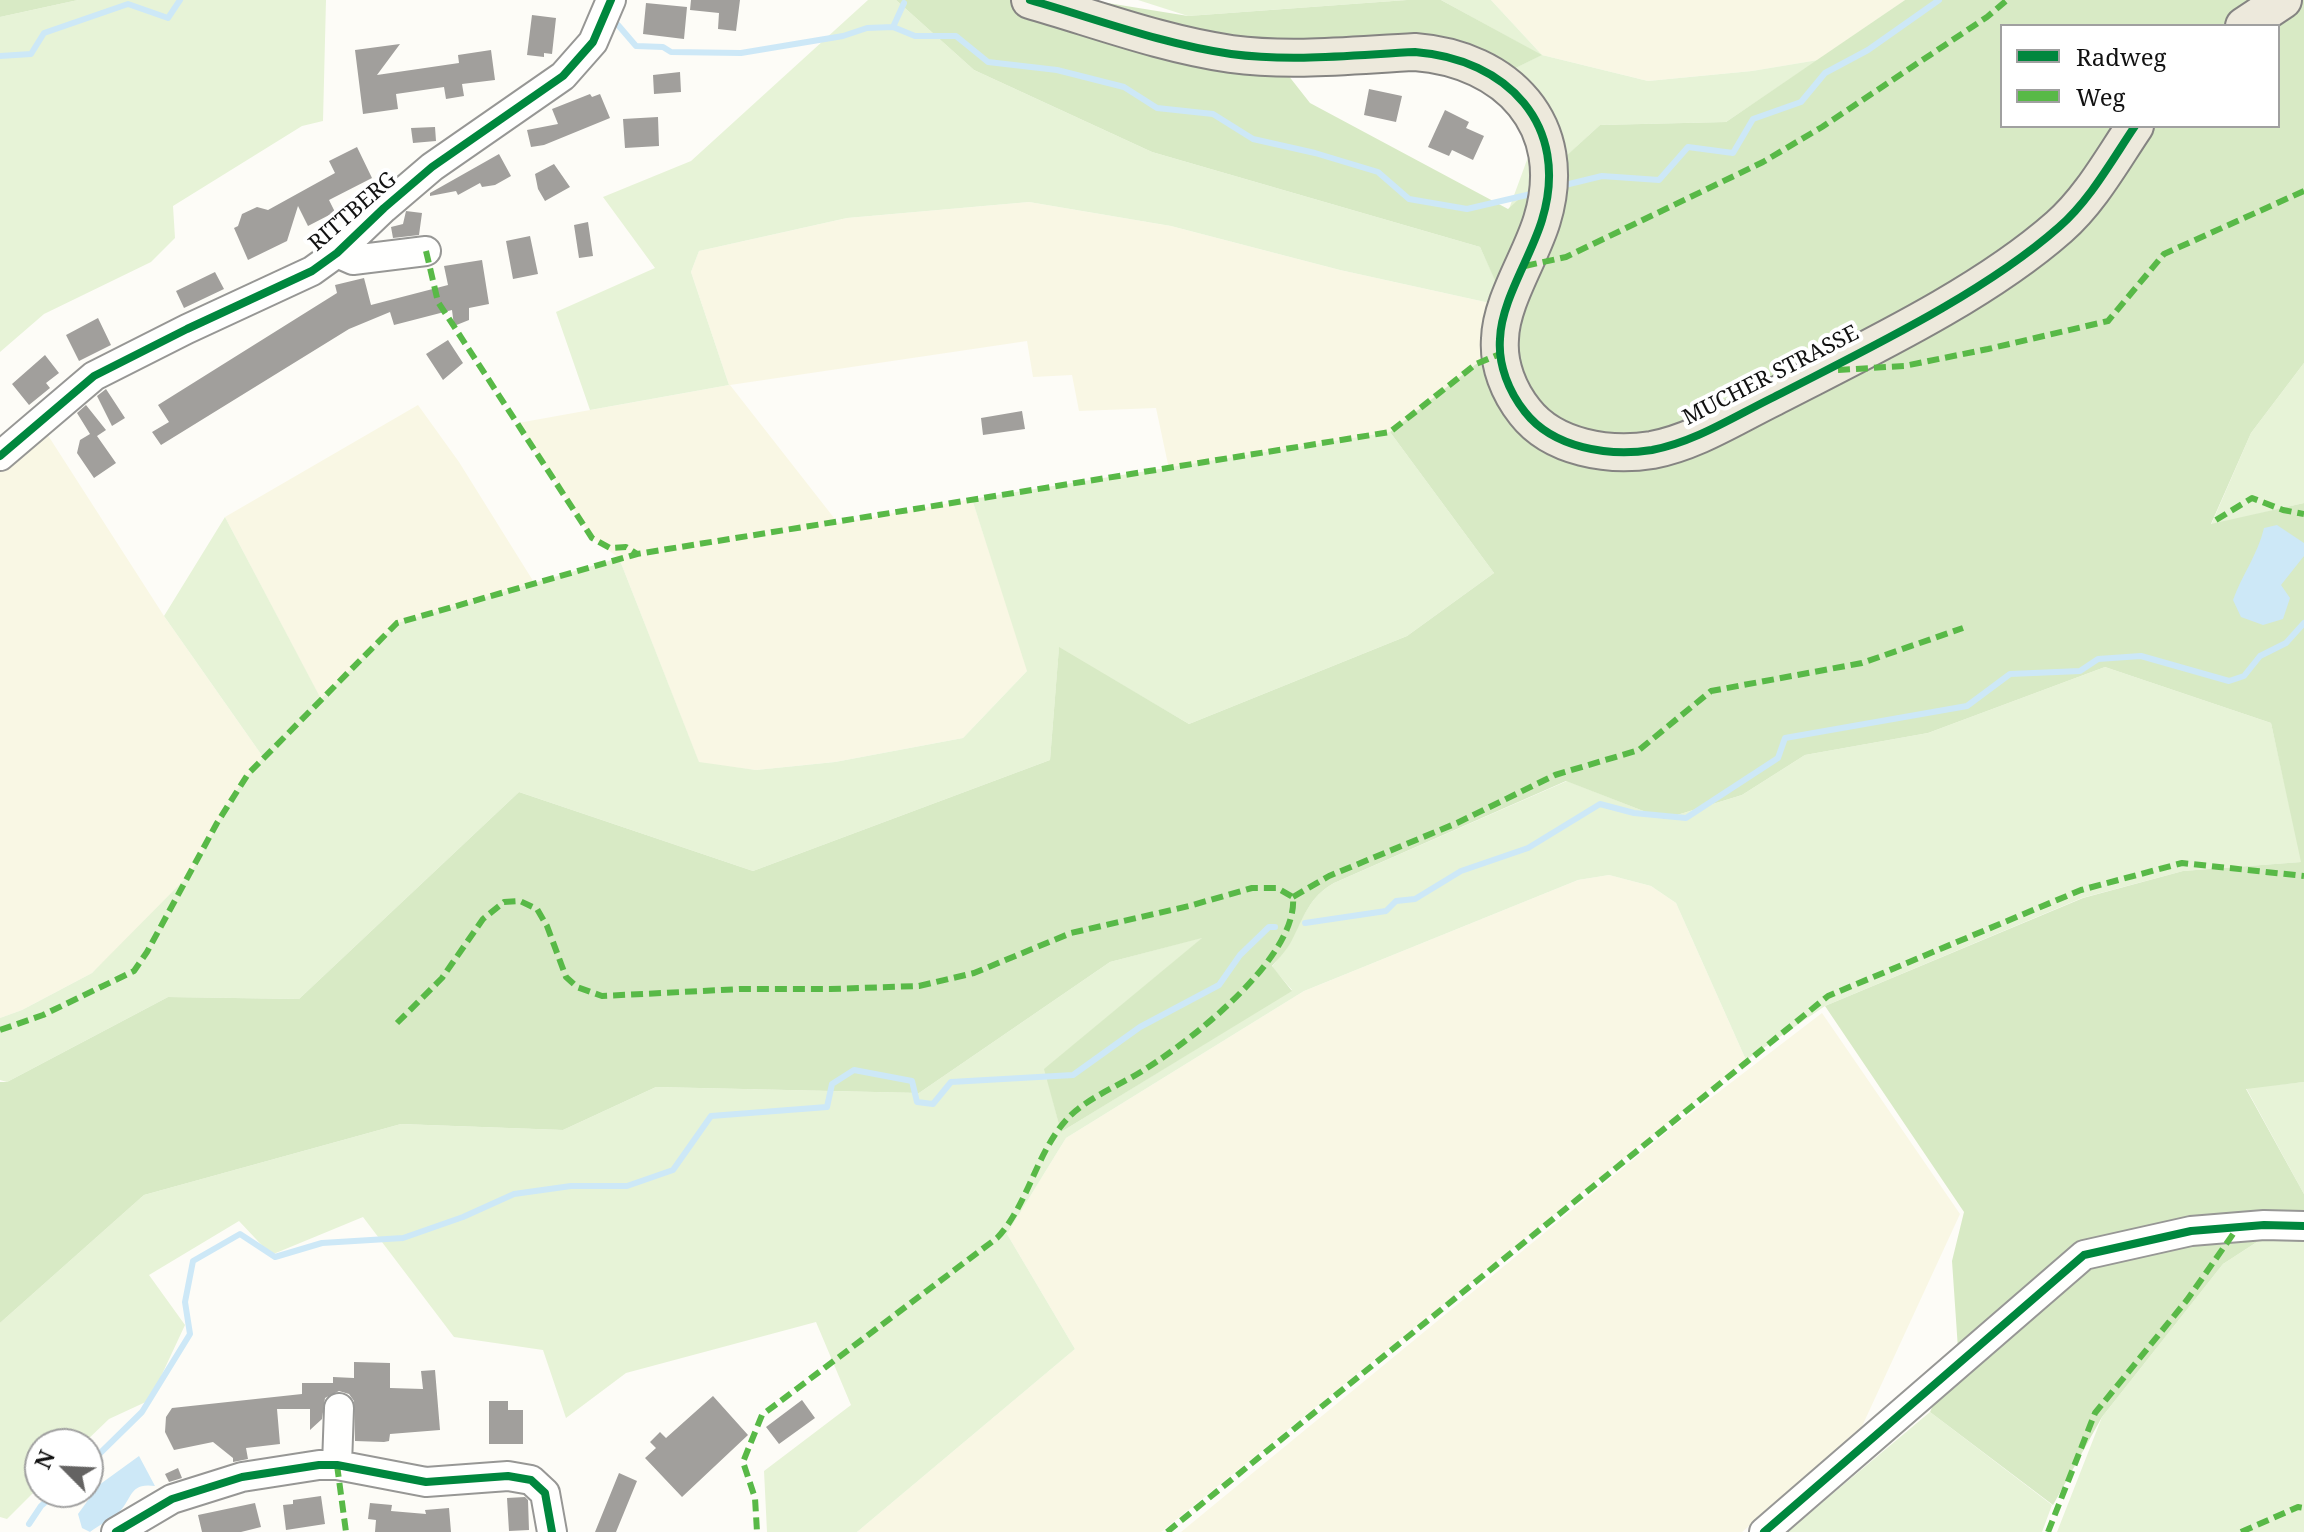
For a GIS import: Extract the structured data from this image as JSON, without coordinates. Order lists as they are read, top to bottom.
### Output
{
  "streets": {
    "main road": ["MUCHER STRASSE"],
    "street": ["RITTBERG"]
  },
  "legend": ["Radweg", "Weg"],
  "north": "top left"
}
